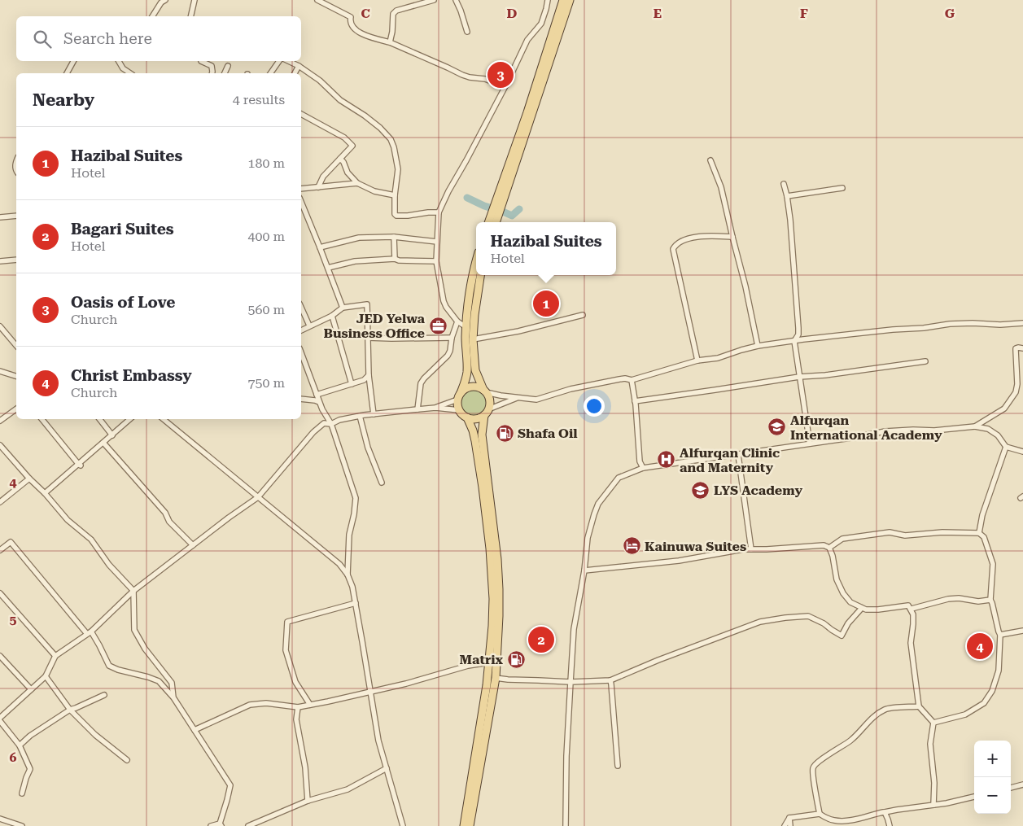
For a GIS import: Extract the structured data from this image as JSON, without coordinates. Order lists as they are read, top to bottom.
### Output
{
  "places": {
    "office": ["JED Yelwa Business Office"],
    "school or university": ["Alfurqan International Academy", "LYS Academy"],
    "fuel station": ["Shafa Oil", "Matrix"],
    "hospital": ["Alfurqan Clinic and Maternity"],
    "hotel": ["Kainuwa Suites"]
  },
  "page": {
    "search": "Search here",
    "pins": [
      "3",
      "1",
      "2",
      "4"
    ],
    "heading": ["Nearby", "4 results"],
    "list": [
      {
        "mark": "1",
        "name": "Hazibal Suites",
        "note": "Hotel",
        "value": "180 m"
      },
      {
        "mark": "2",
        "name": "Bagari Suites",
        "note": "Hotel",
        "value": "400 m"
      },
      {
        "mark": "3",
        "name": "Oasis of Love",
        "note": "Church",
        "value": "560 m"
      },
      {
        "mark": "4",
        "name": "Christ Embassy",
        "note": "Church",
        "value": "750 m"
      }
    ],
    "popup": ["Hazibal Suites", "Hotel"],
    "map_buttons": ["+", "−"]
  },
  "grid": {
    "columns": [
      "C",
      "D",
      "E",
      "F",
      "G"
    ],
    "rows": ["4", "5", "6"]
  }
}
